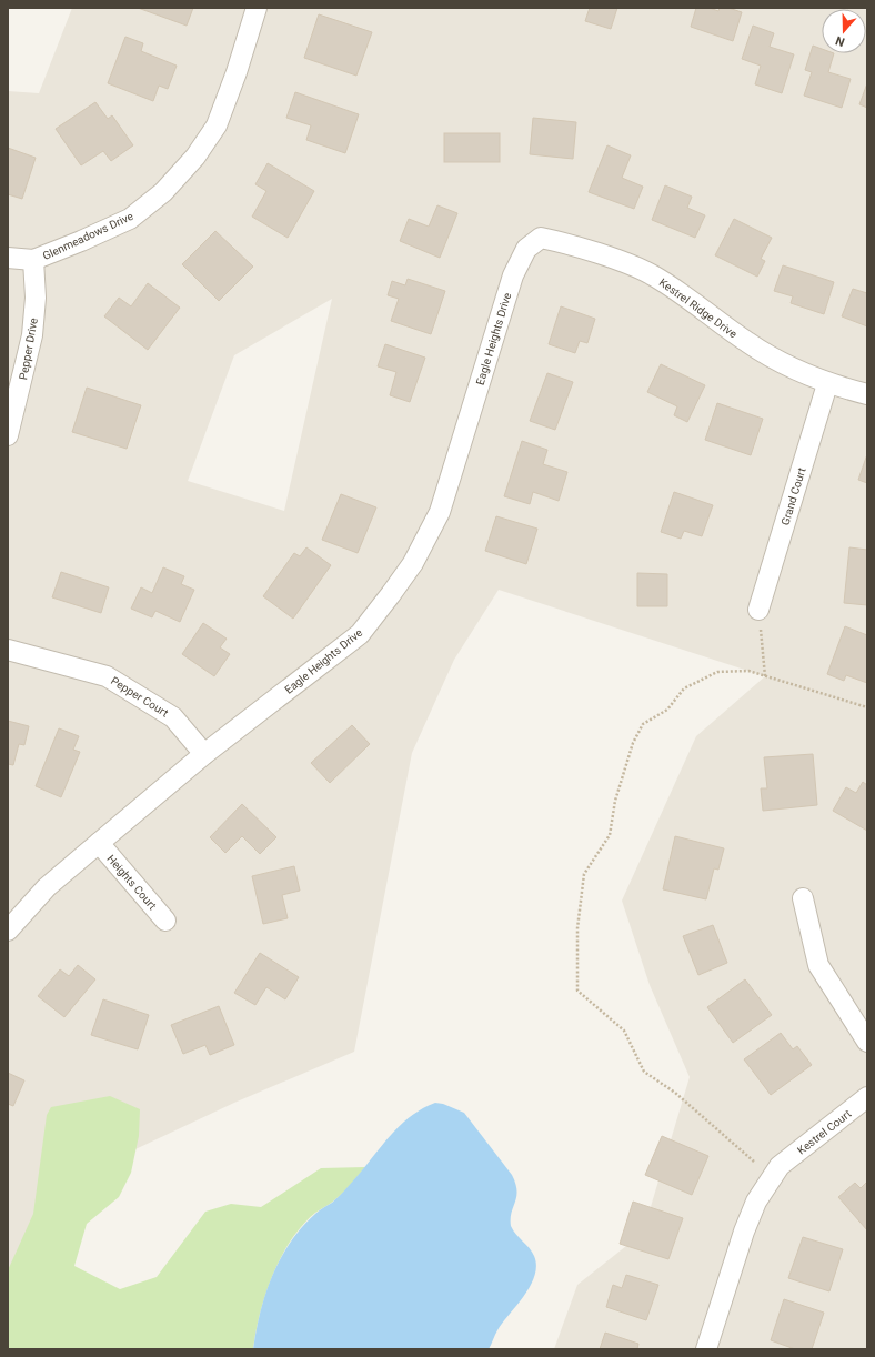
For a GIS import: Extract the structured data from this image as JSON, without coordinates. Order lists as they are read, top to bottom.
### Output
{
  "streets": {
    "street": [
      "Glenmeadows Drive",
      "Kestrel Ridge Drive",
      "Eagle Heights Drive",
      "Pepper Drive",
      "Grand Court",
      "Pepper Court",
      "Heights Court",
      "Kestrel Court"
    ]
  },
  "crossings": [
    ["Glenmeadows Drive", "Pepper Drive"],
    ["Kestrel Ridge Drive", "Eagle Heights Drive"],
    ["Kestrel Ridge Drive", "Grand Court"],
    ["Eagle Heights Drive", "Pepper Court"],
    ["Eagle Heights Drive", "Heights Court"]
  ],
  "north": "bottom"
}
